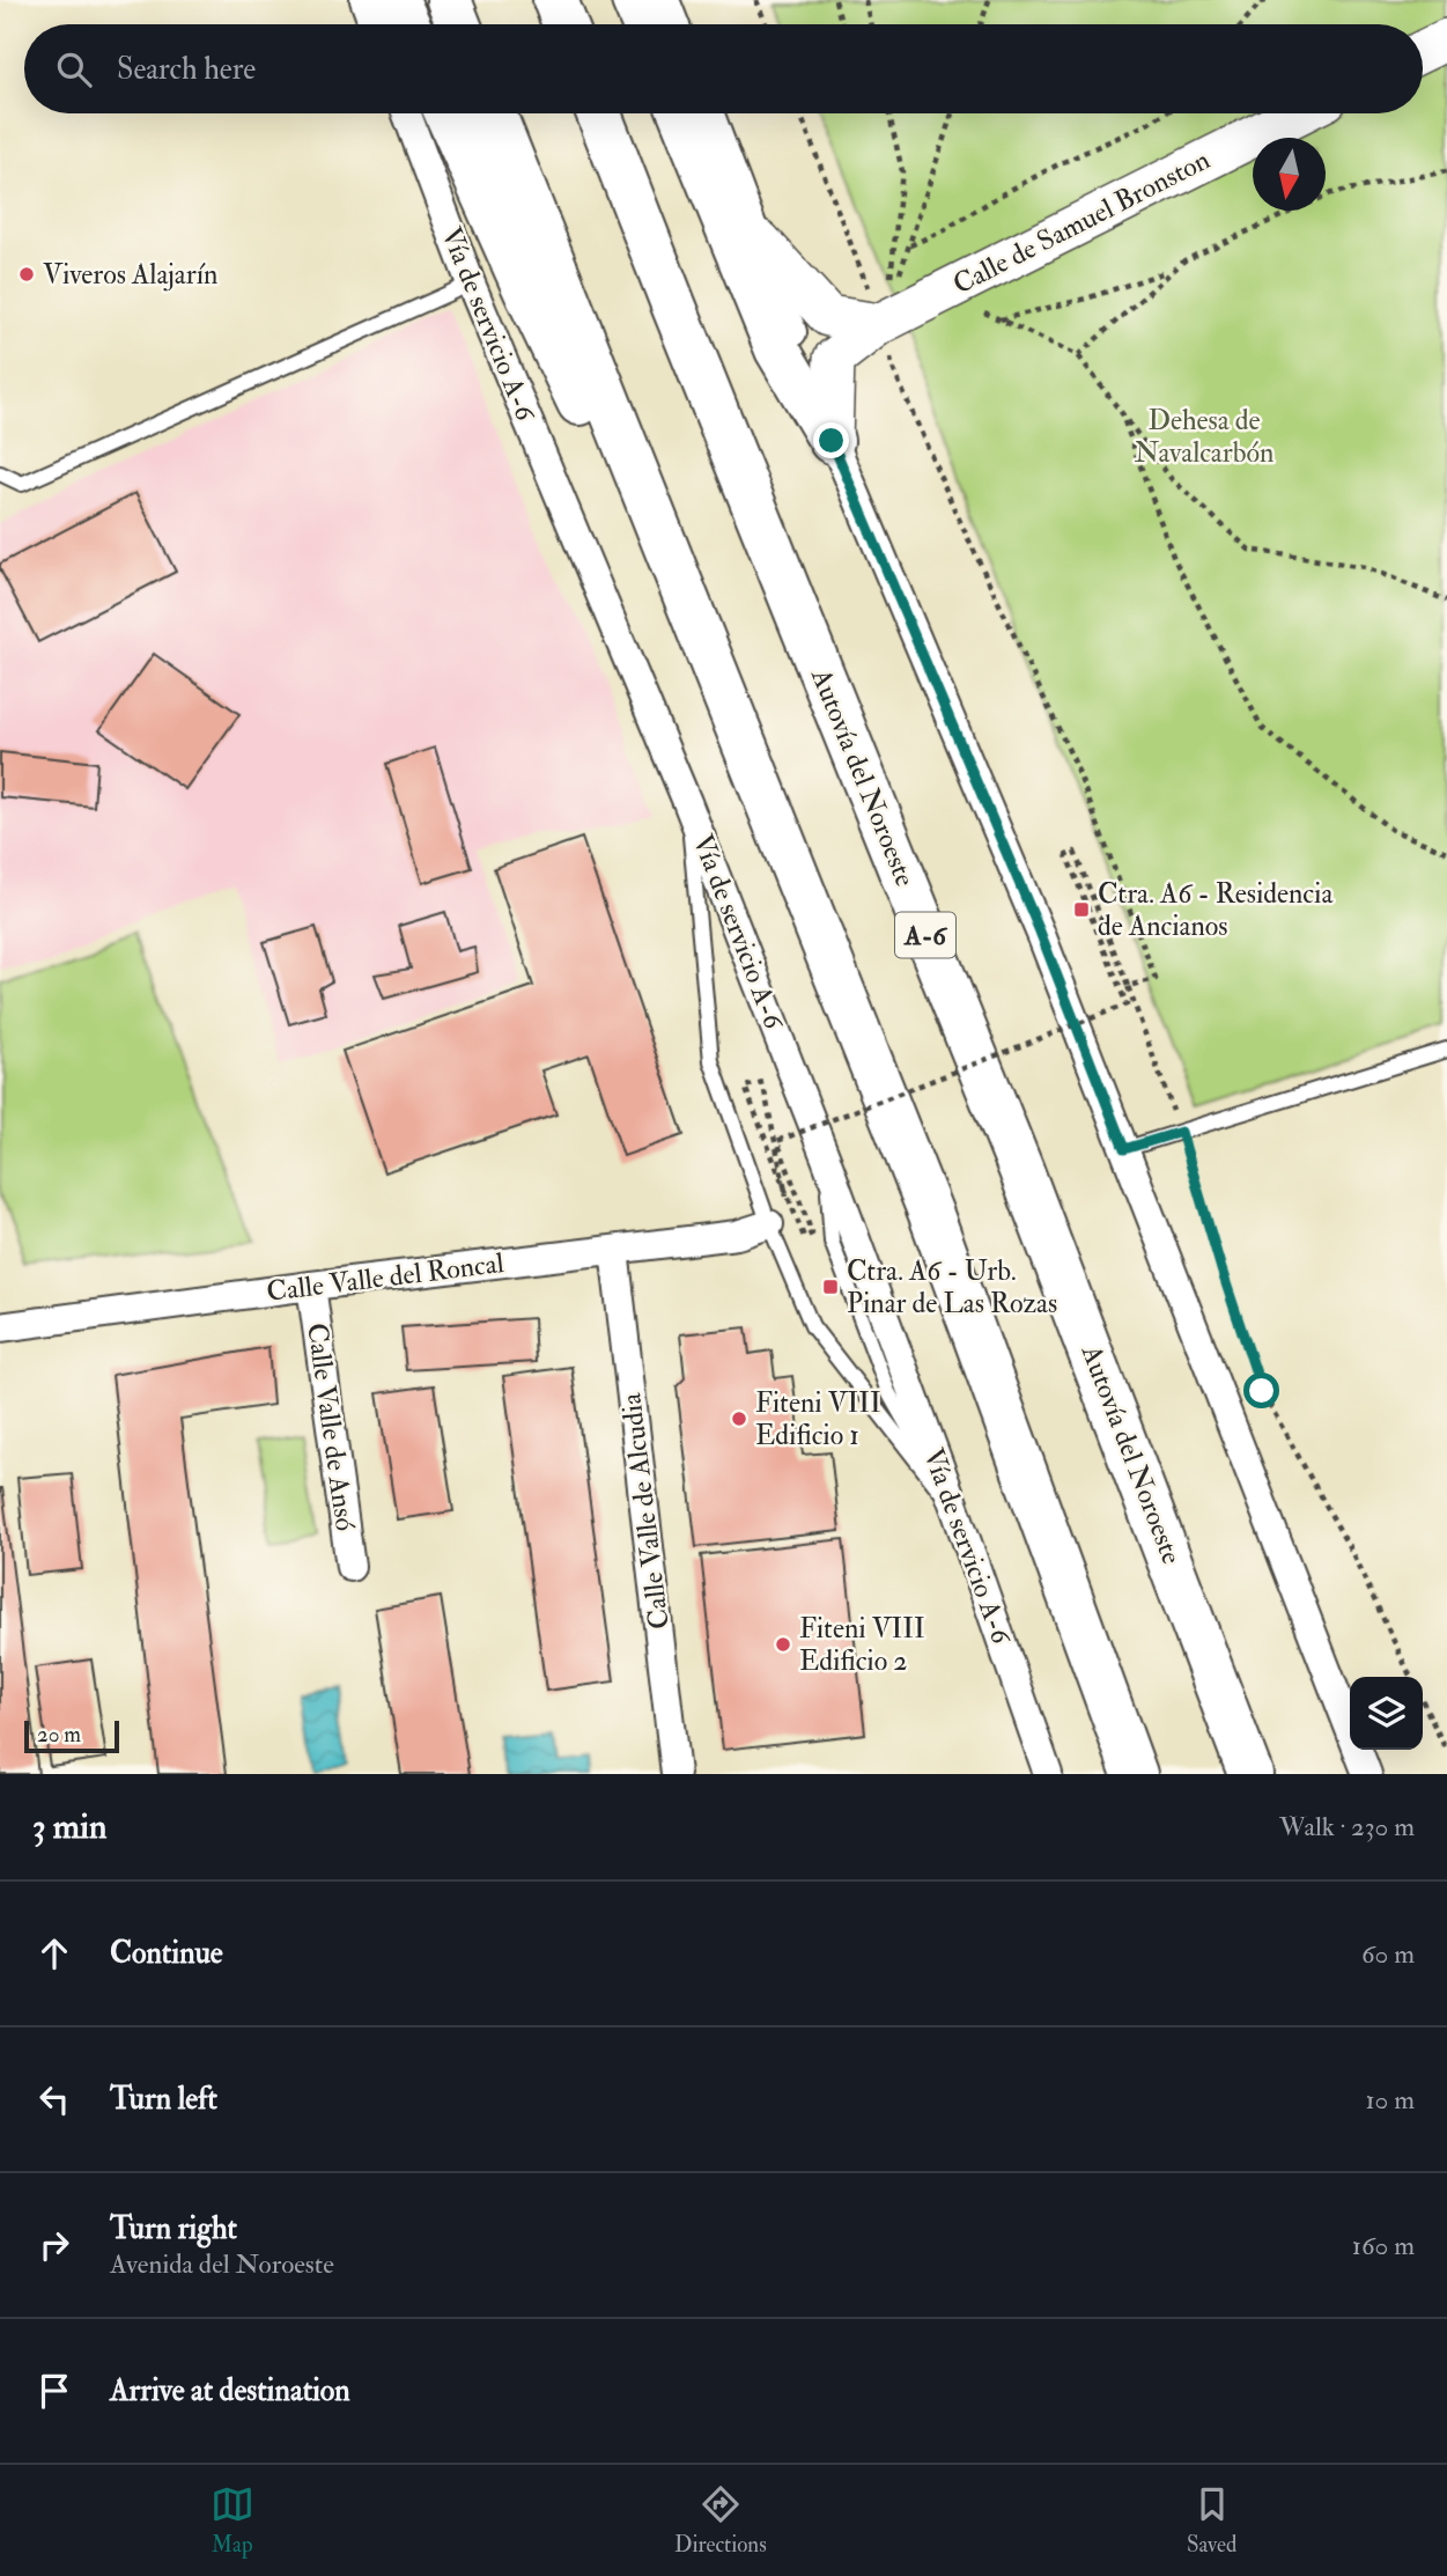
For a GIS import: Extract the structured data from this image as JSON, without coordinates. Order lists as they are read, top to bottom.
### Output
{
  "streets": {
    "highway": ["Autovía del Noroeste", "A-6"],
    "street": [
      "Calle de Samuel Bronston",
      "Vía de servicio A-6",
      "Calle Valle del Roncal",
      "Calle Valle de Ansó",
      "Calle Valle de Alcudia"
    ]
  },
  "crossings": [
    ["Calle Valle del Roncal", "Calle Valle de Ansó"],
    ["Calle Valle del Roncal", "Calle Valle de Alcudia"]
  ],
  "parks": ["Dehesa de Navalcarbón"],
  "places": {
    "other": ["Viveros Alajarín", "Fiteni VIII Edificio 1", "Fiteni VIII Edificio 2"],
    "transit": ["Ctra. A6 - Residencia de Ancianos", "Ctra. A6 - Urb. Pinar de Las Rozas"]
  },
  "scale_bar": "20 m",
  "north": "bottom",
  "page": {
    "search": "Search here",
    "scale": "20 m",
    "heading": ["3 min", "Walk · 230 m"],
    "list": [
      ["Continue", "60 m"],
      ["Turn left", "10 m"],
      ["Turn right", "Avenida del Noroeste", "160 m"],
      "Arrive at destination"
    ],
    "nav": ["Map", "Directions", "Saved"]
  }
}
